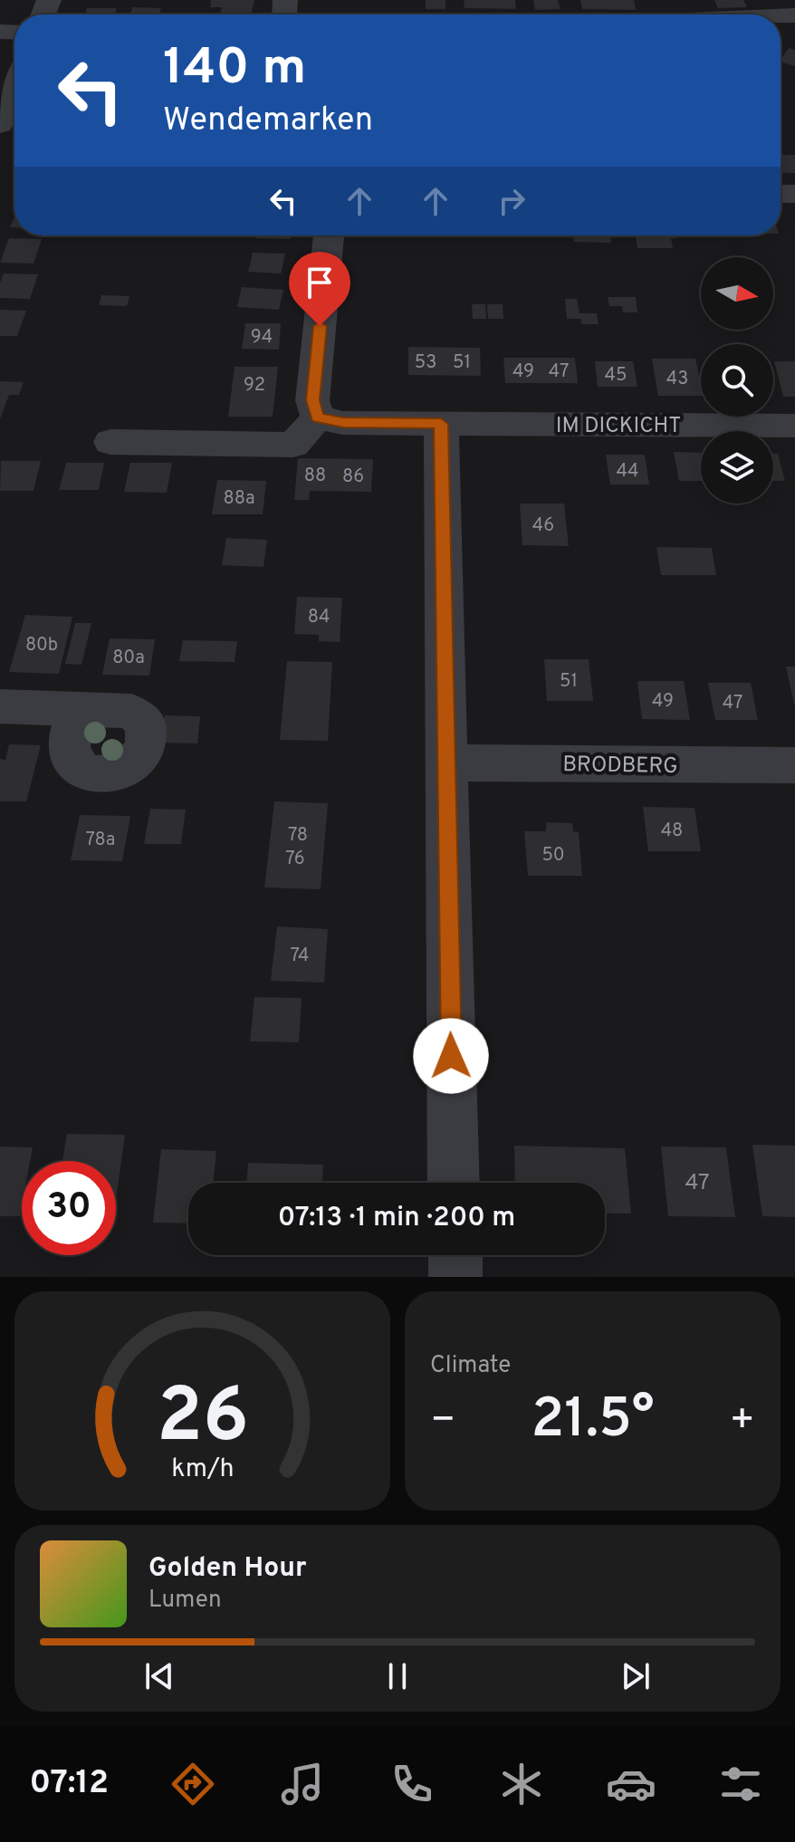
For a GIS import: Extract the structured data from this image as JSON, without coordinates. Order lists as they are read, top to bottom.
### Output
{
  "streets": {
    "street": ["IM DICKICHT", "BRODBERG"]
  },
  "house_numbers": [
    "94",
    "53",
    "51",
    "49",
    "47",
    "45",
    "43",
    "92",
    "44",
    "88",
    "86",
    "88a",
    "46",
    "84",
    "80b",
    "80a",
    "51",
    "49",
    "47",
    "48",
    "78",
    "78a",
    "50",
    "76",
    "74",
    "47"
  ],
  "north": "right",
  "page": {
    "turn": ["140 m", "Wendemarken"],
    "limit": "30",
    "trip": "07:13 · 1 min · 200 m",
    "tile": "Climate",
    "heat": ["−", "21.5°", "+"],
    "song": ["Golden Hour", "Lumen"],
    "tabs": "07:12",
    "gauge": ["26", "km/h"]
  }
}
